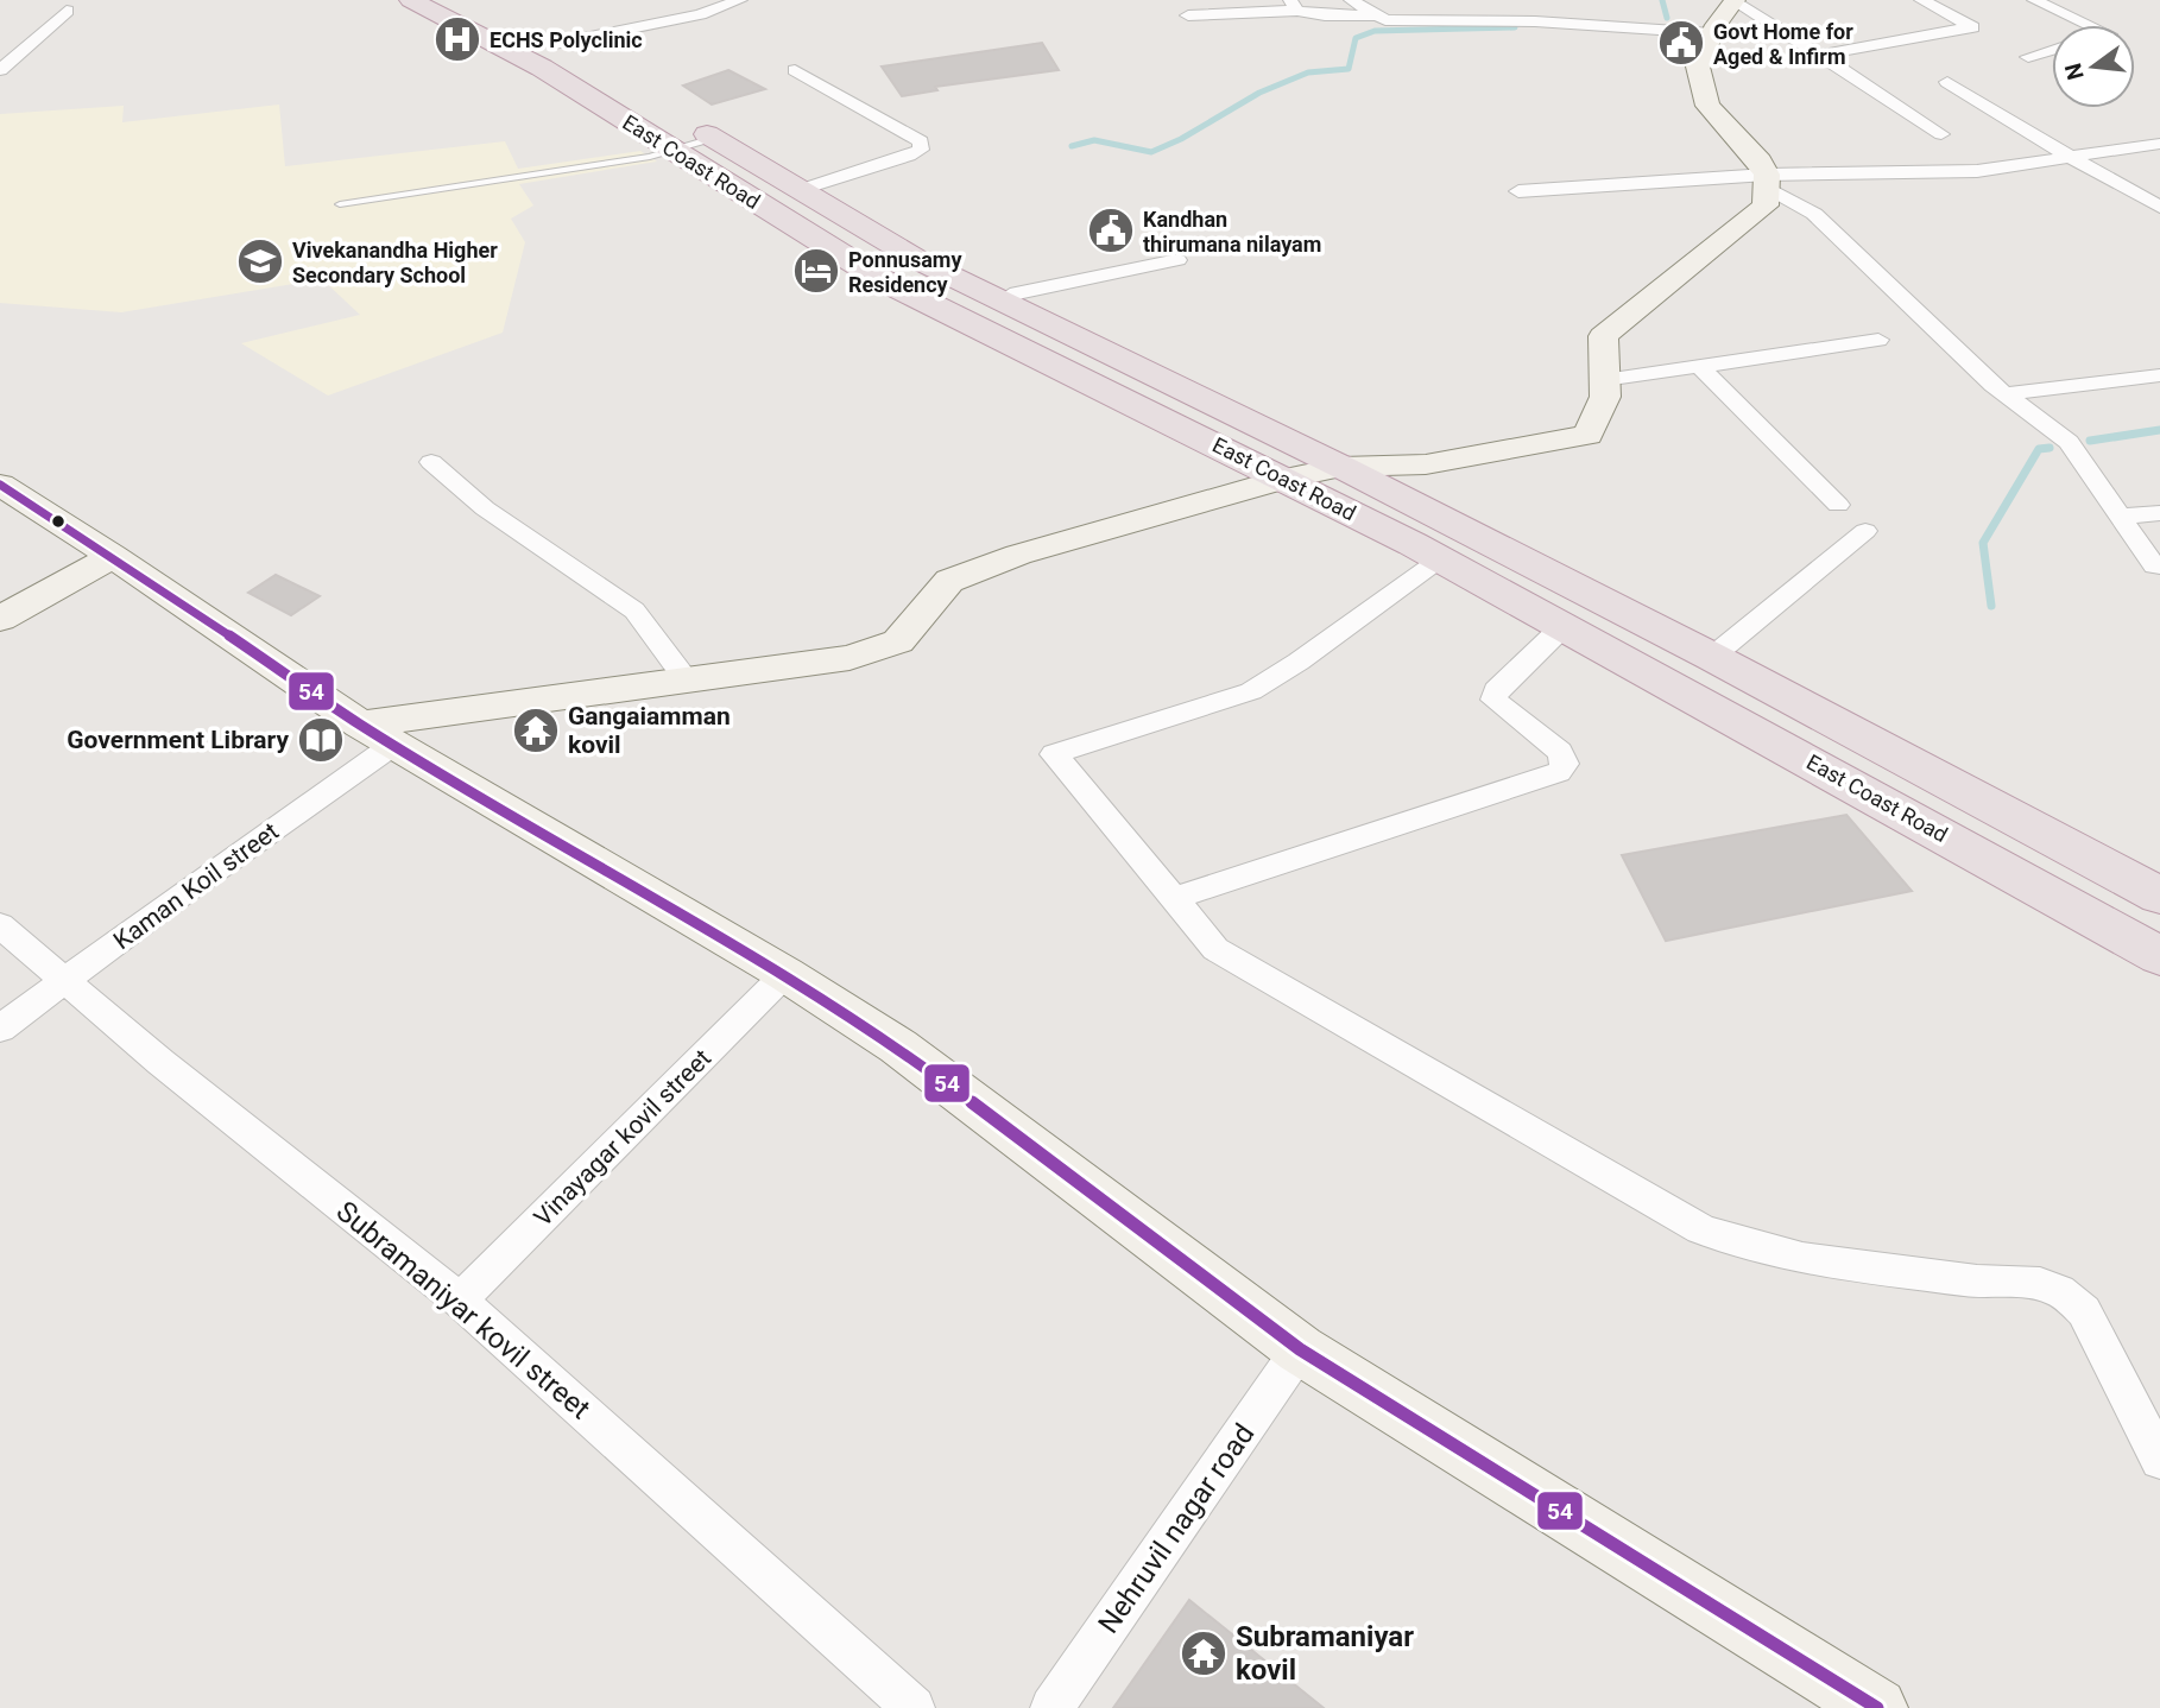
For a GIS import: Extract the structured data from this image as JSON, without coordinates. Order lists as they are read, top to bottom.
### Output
{
  "streets": {
    "highway": ["East Coast Road"],
    "street": [
      "Kaman Koil street",
      "Vinayagar kovil street",
      "Subramaniyar kovil street",
      "Nehruvil nagar road"
    ]
  },
  "crossings": [
    ["Kaman Koil street", "Subramaniyar kovil street"],
    ["Vinayagar kovil street", "Subramaniyar kovil street"]
  ],
  "places": {
    "hospital": ["ECHS Polyclinic"],
    "public building": ["Govt Home for Aged & Infirm", "Kandhan thirumana nilayam"],
    "school or university": ["Vivekanandha Higher Secondary School"],
    "hotel": ["Ponnusamy Residency"],
    "temple": ["Gangaiamman kovil", "Subramaniyar kovil"],
    "library": ["Government Library"]
  },
  "lines": ["transit line 54"],
  "north": "left"
}
